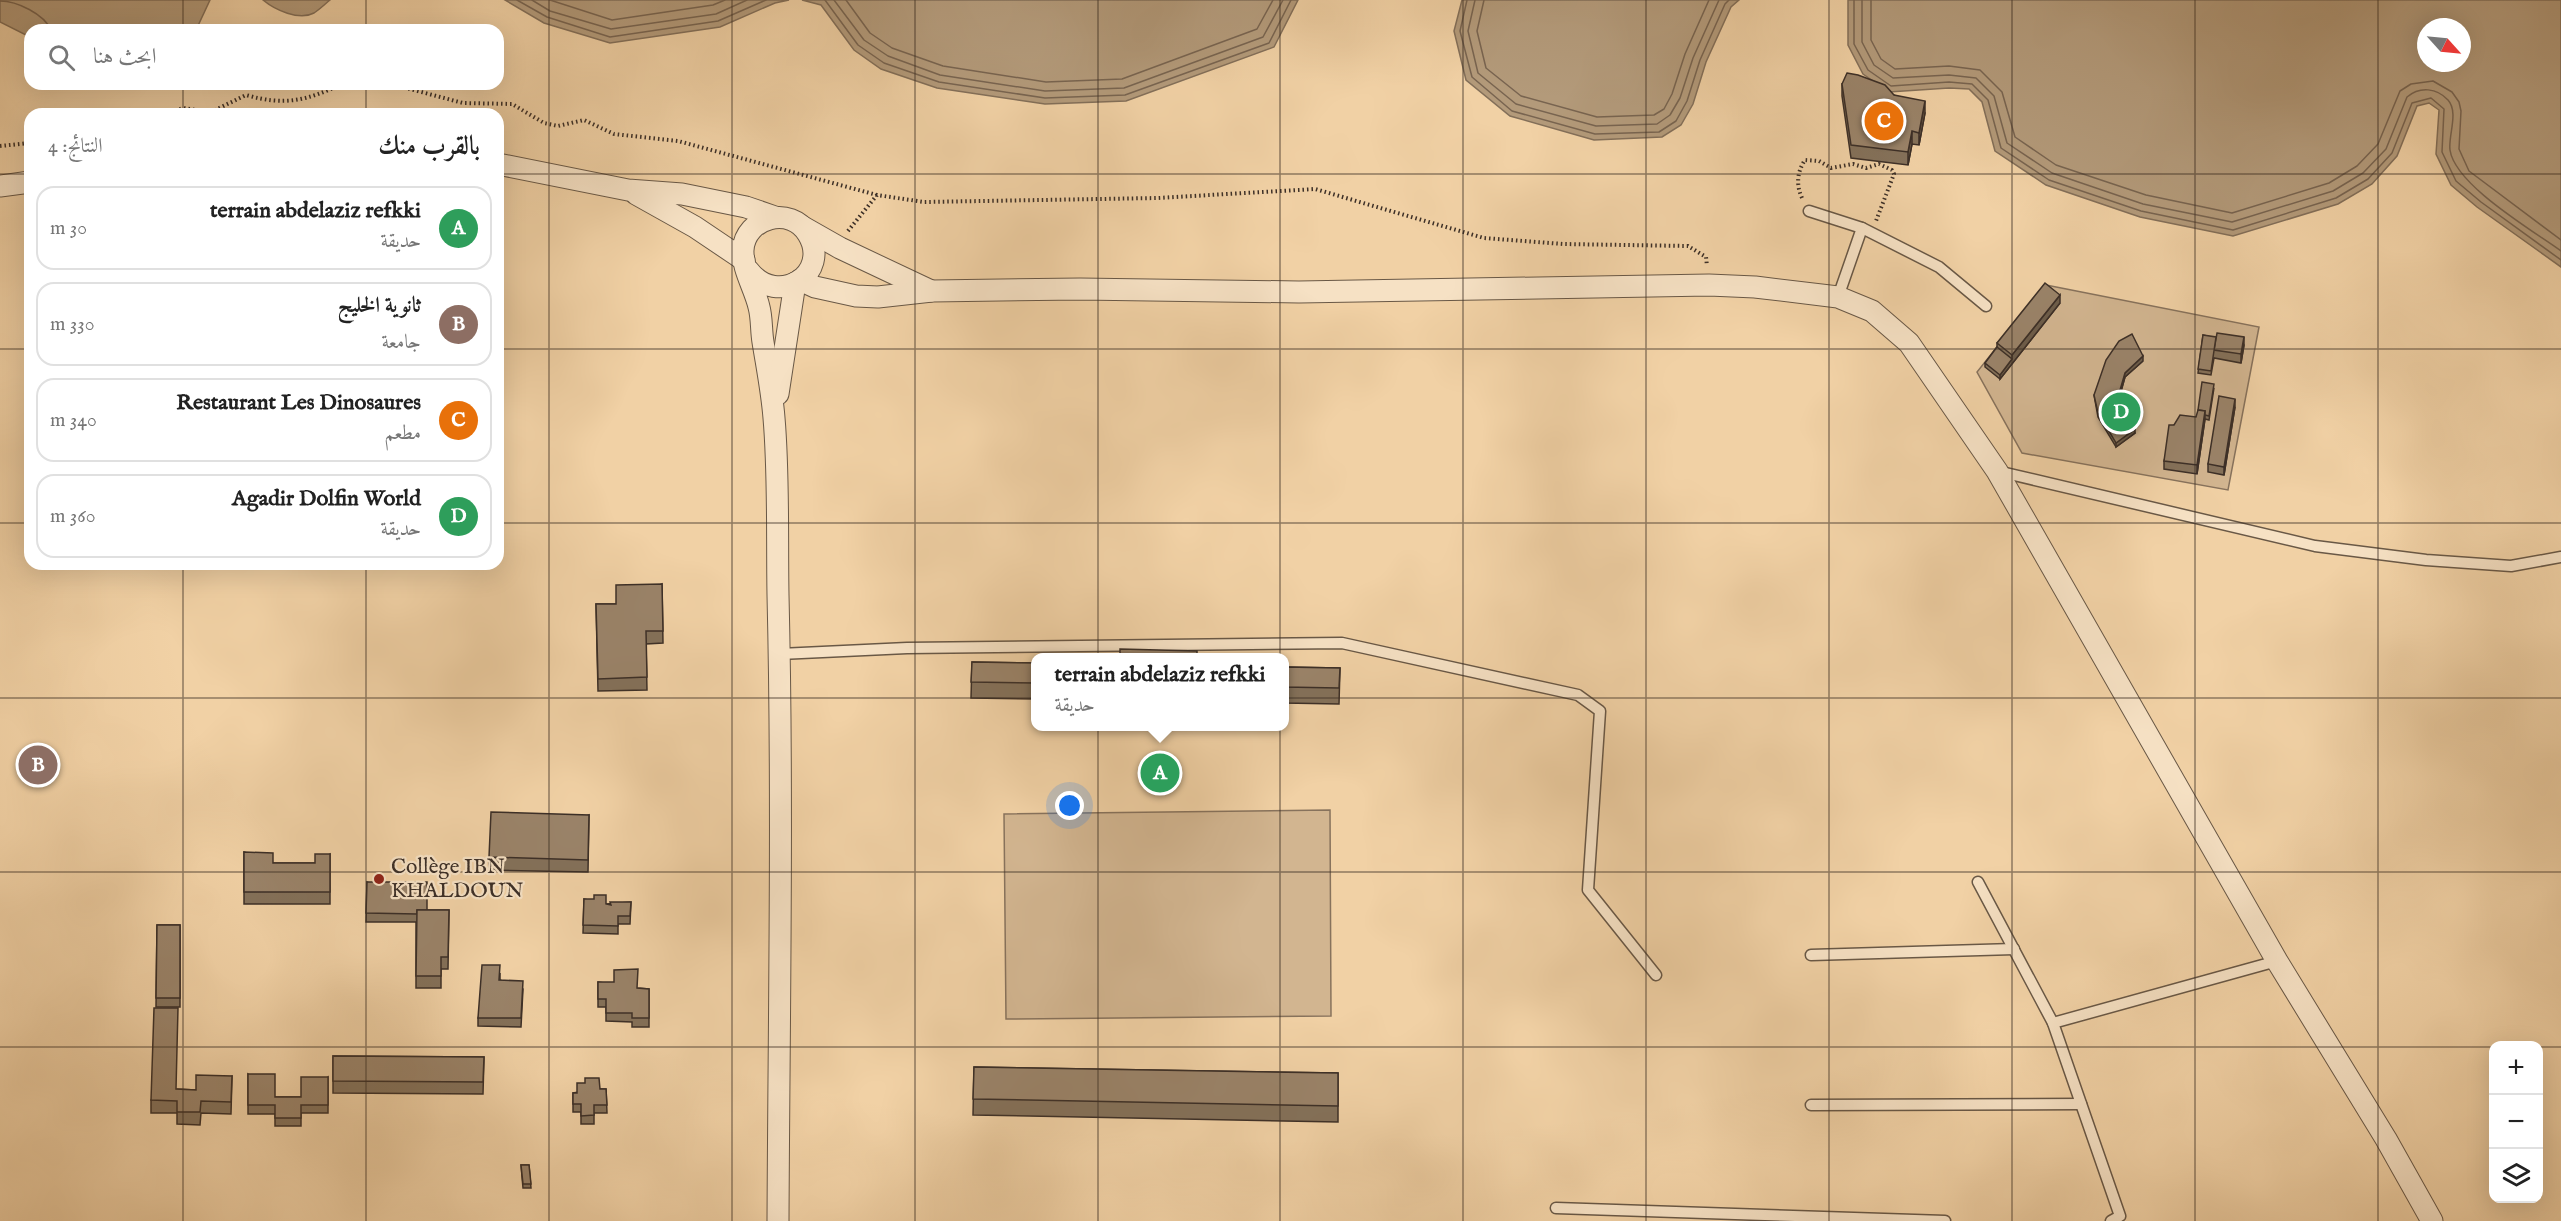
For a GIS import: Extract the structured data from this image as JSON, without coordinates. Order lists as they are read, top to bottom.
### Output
{
  "places": ["Collège IBN KHALDOUN"],
  "north": "bottom right",
  "page": {
    "search": "ابحث هنا",
    "pins": [
      "C",
      "D",
      "B",
      "A"
    ],
    "heading": ["بالقرب منك", "النتائج: 4"],
    "list": [
      {
        "mark": "A",
        "name": "terrain abdelaziz refkki",
        "note": "حديقة",
        "value": "30 m"
      },
      {
        "mark": "B",
        "name": "ثانوية الخليج",
        "note": "جامعة",
        "value": "330 m"
      },
      {
        "mark": "C",
        "name": "Restaurant Les Dinosaures",
        "note": "مطعم",
        "value": "340 m"
      },
      {
        "mark": "D",
        "name": "Agadir Dolfin World",
        "note": "حديقة",
        "value": "360 m"
      }
    ],
    "popup": ["terrain abdelaziz refkki", "حديقة"],
    "map_buttons": ["+", "−"]
  }
}
